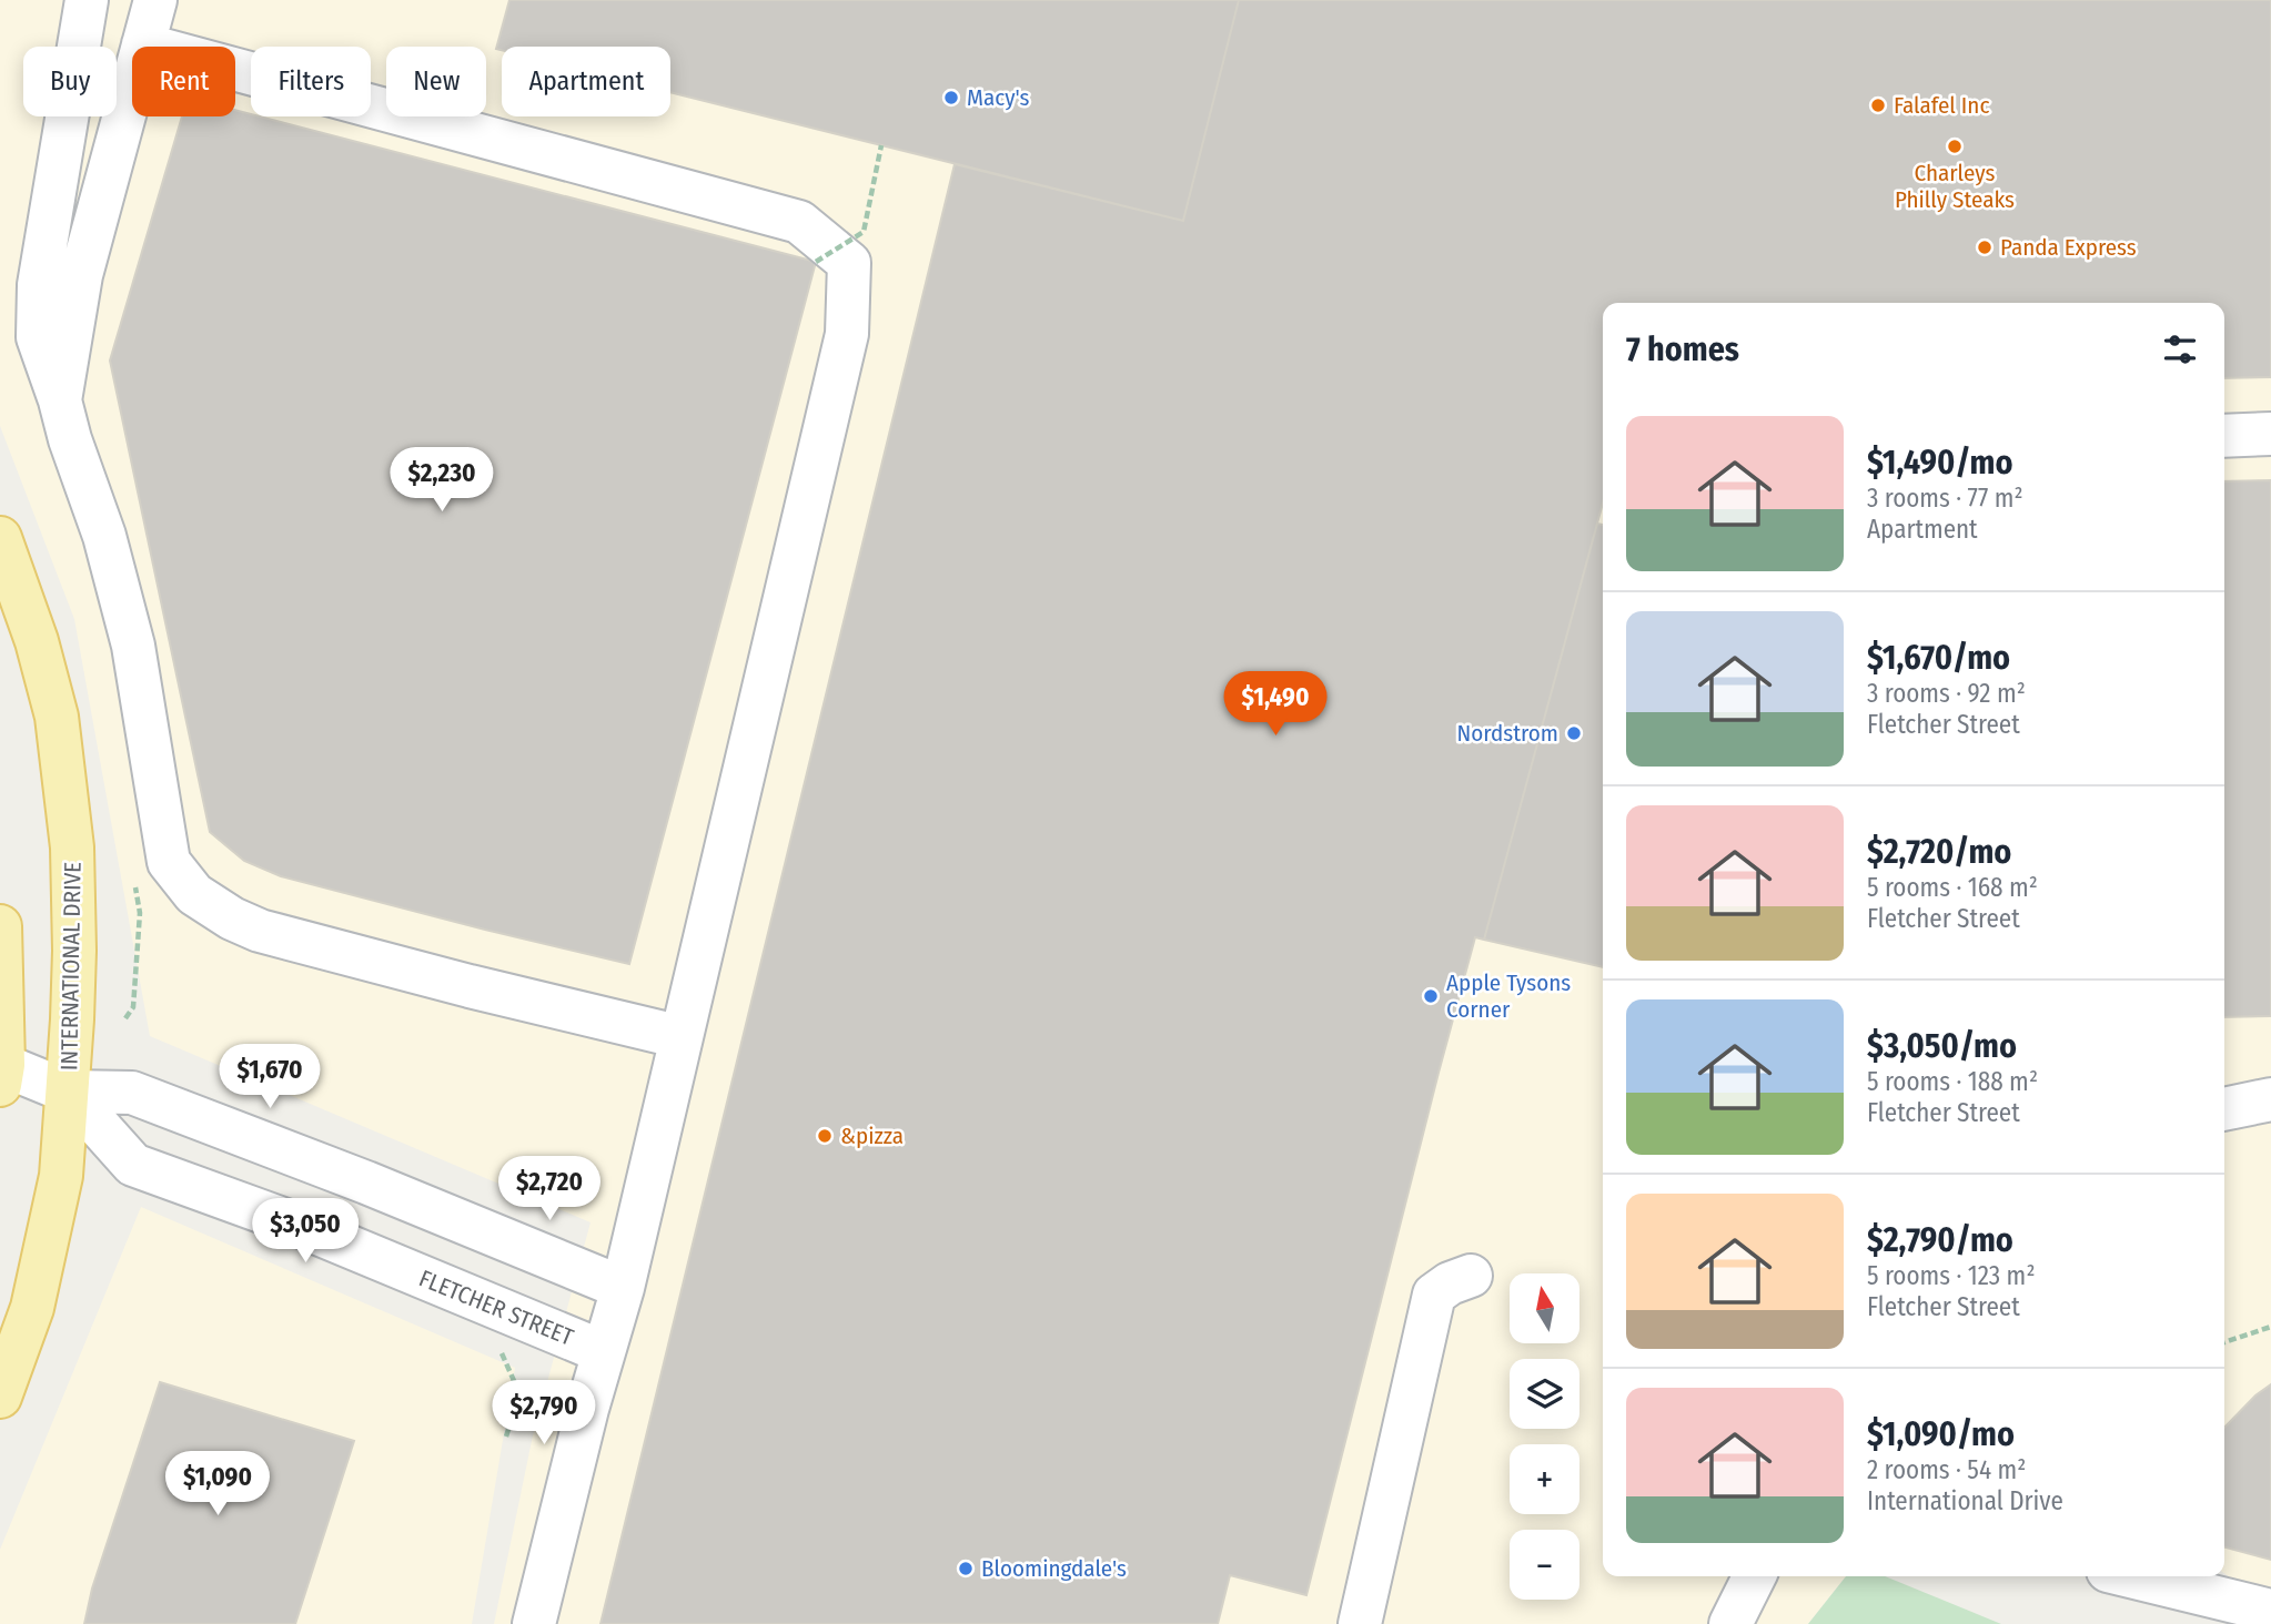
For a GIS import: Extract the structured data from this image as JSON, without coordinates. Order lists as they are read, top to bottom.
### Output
{
  "streets": {
    "main road": ["INTERNATIONAL DRIVE"],
    "street": ["FLETCHER STREET"]
  },
  "crossings": [
    ["INTERNATIONAL DRIVE", "FLETCHER STREET"]
  ],
  "places": [
    "Macy's",
    "Falafel Inc",
    "Charleys Philly Steaks",
    "Panda Express",
    "Nordstrom",
    "Apple Tysons Corner",
    "&pizza",
    "Bloomingdale's"
  ],
  "north": "top",
  "page": {
    "chip": [
      "Buy",
      "Rent",
      "Filters",
      "New",
      "Apartment"
    ],
    "heading": "7 homes",
    "list": [
      {
        "name": "$1,490/mo",
        "note": "3 rooms · 77 m² · Apartment"
      },
      {
        "name": "$1,670/mo",
        "note": "3 rooms · 92 m² · Fletcher Street"
      },
      {
        "name": "$2,720/mo",
        "note": "5 rooms · 168 m² · Fletcher Street"
      },
      {
        "name": "$3,050/mo",
        "note": "5 rooms · 188 m² · Fletcher Street"
      },
      {
        "name": "$2,790/mo",
        "note": "5 rooms · 123 m² · Fletcher Street"
      },
      {
        "name": "$1,090/mo",
        "note": "2 rooms · 54 m² · International Drive"
      }
    ],
    "price": [
      "$2,230",
      "$1,490",
      "$1,670",
      "$2,720",
      "$3,050",
      "$2,790",
      "$1,090"
    ],
    "map_buttons": ["+", "−"]
  }
}
